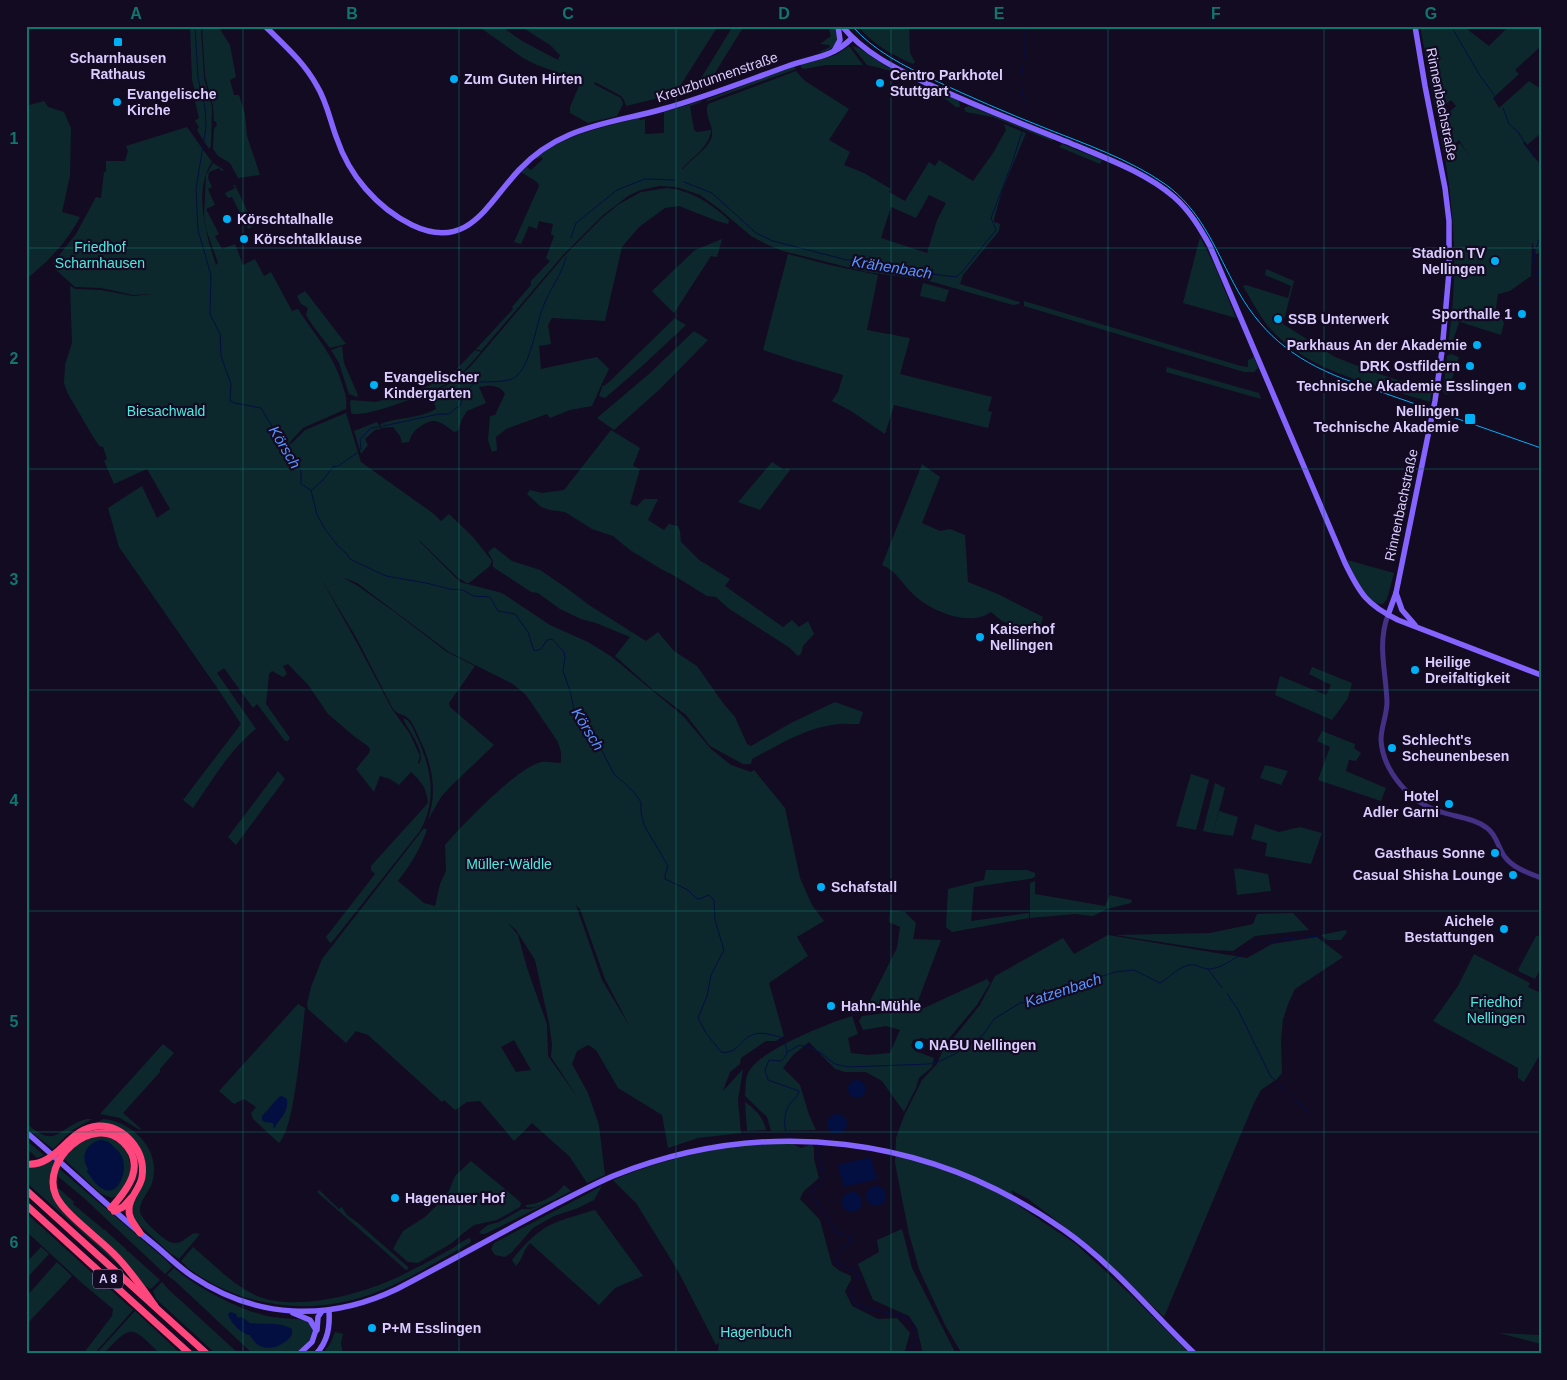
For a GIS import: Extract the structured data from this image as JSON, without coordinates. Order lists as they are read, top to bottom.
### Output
{
  "streets": {
    "highway": ["A 8"],
    "main road": ["Kreuzbrunnenstraße", "Rinnenbachstraße"]
  },
  "water": ["Krähenbach", "Körsch", "Katzenbach"],
  "parks": [
    "Friedhof Scharnhausen",
    "Biesachwald",
    "Müller-Wäldle",
    "Friedhof Nellingen",
    "Hagenbuch"
  ],
  "places": {
    "transit": ["Scharnhausen Rathaus", "Nellingen Technische Akademie"],
    "other": [
      "Zum Guten Hirten",
      "Centro Parkhotel Stuttgart",
      "Evangelische Kirche",
      "Körschtalhalle",
      "Körschtalklause",
      "Stadion TV Nellingen",
      "Sporthalle 1",
      "SSB Unterwerk",
      "Parkhaus An der Akademie",
      "DRK Ostfildern",
      "Evangelischer Kindergarten",
      "Technische Akademie Esslingen",
      "Kaiserhof Nellingen",
      "Heilige Dreifaltigkeit",
      "Schlecht's Scheunenbesen",
      "Hotel Adler Garni",
      "Gasthaus Sonne",
      "Casual Shisha Lounge",
      "Schafstall",
      "Aichele Bestattungen",
      "Hahn-Mühle",
      "NABU Nellingen",
      "Hagenauer Hof",
      "P+M Esslingen"
    ]
  },
  "grid": {
    "columns": [
      "A",
      "B",
      "C",
      "D",
      "E",
      "F",
      "G"
    ],
    "rows": [
      "1",
      "2",
      "3",
      "4",
      "5",
      "6"
    ]
  }
}
